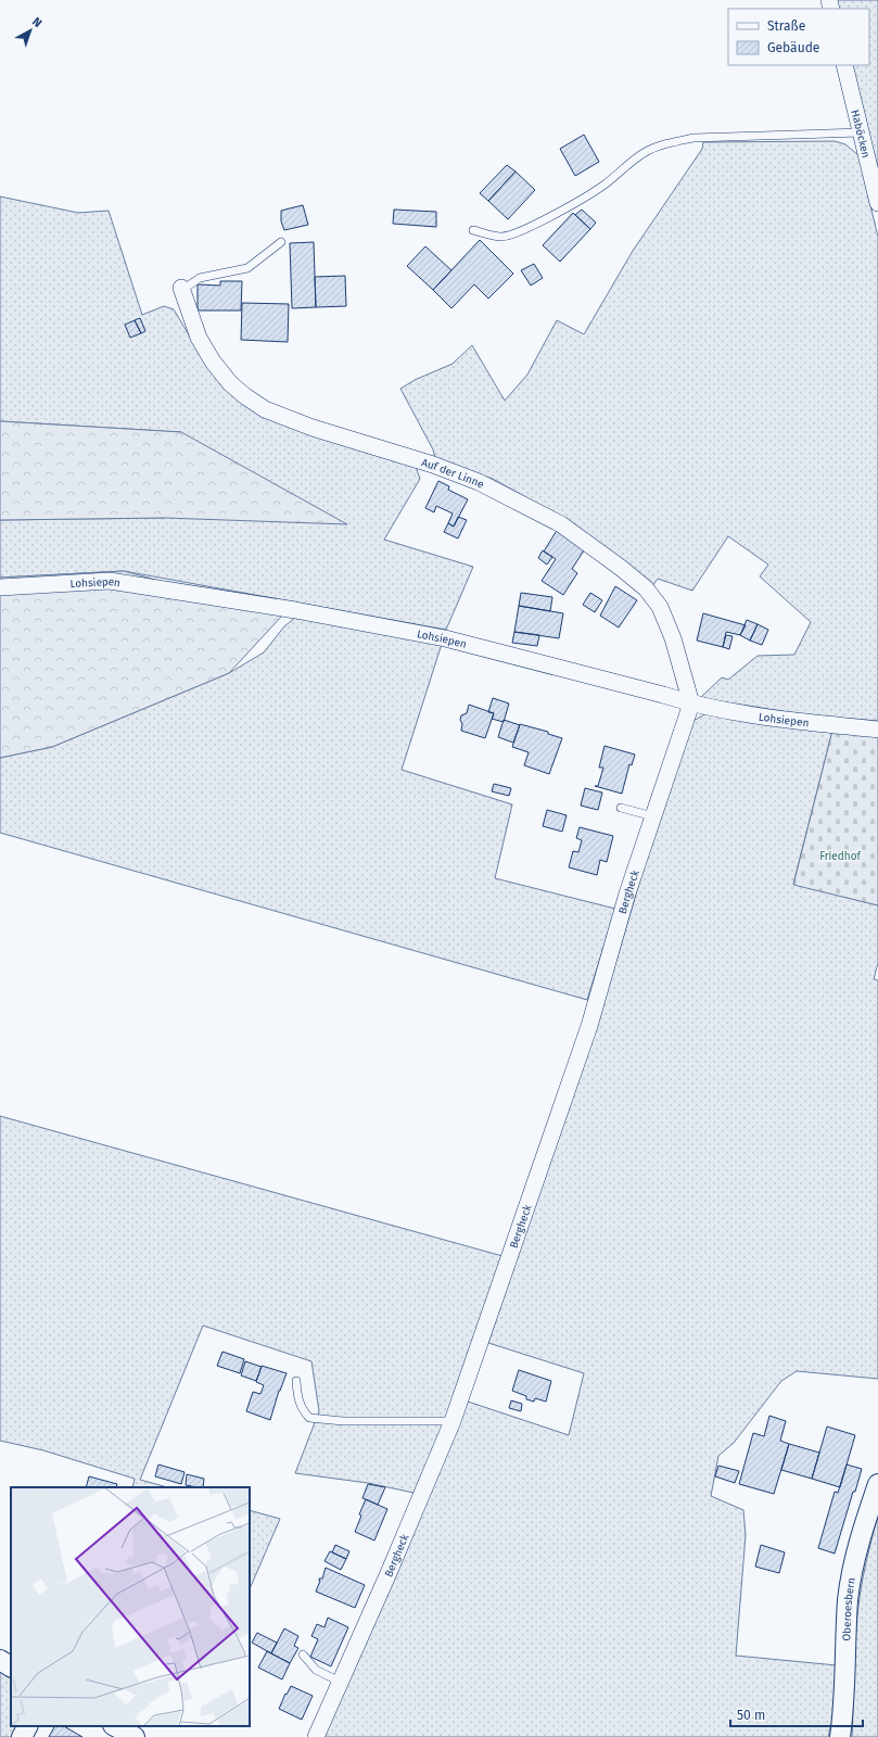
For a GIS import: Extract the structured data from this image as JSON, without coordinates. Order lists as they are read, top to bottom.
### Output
{
  "streets": {
    "street": [
      "Haböcken",
      "Auf der Linne",
      "Lohsiepen",
      "Bergheck",
      "Oberoesbern"
    ]
  },
  "crossings": [
    ["Auf der Linne", "Lohsiepen"],
    ["Auf der Linne", "Bergheck"],
    ["Lohsiepen", "Bergheck"]
  ],
  "parks": ["Friedhof"],
  "legend": ["Straße", "Gebäude"],
  "scale_bar": "50 m",
  "north": "top right"
}
